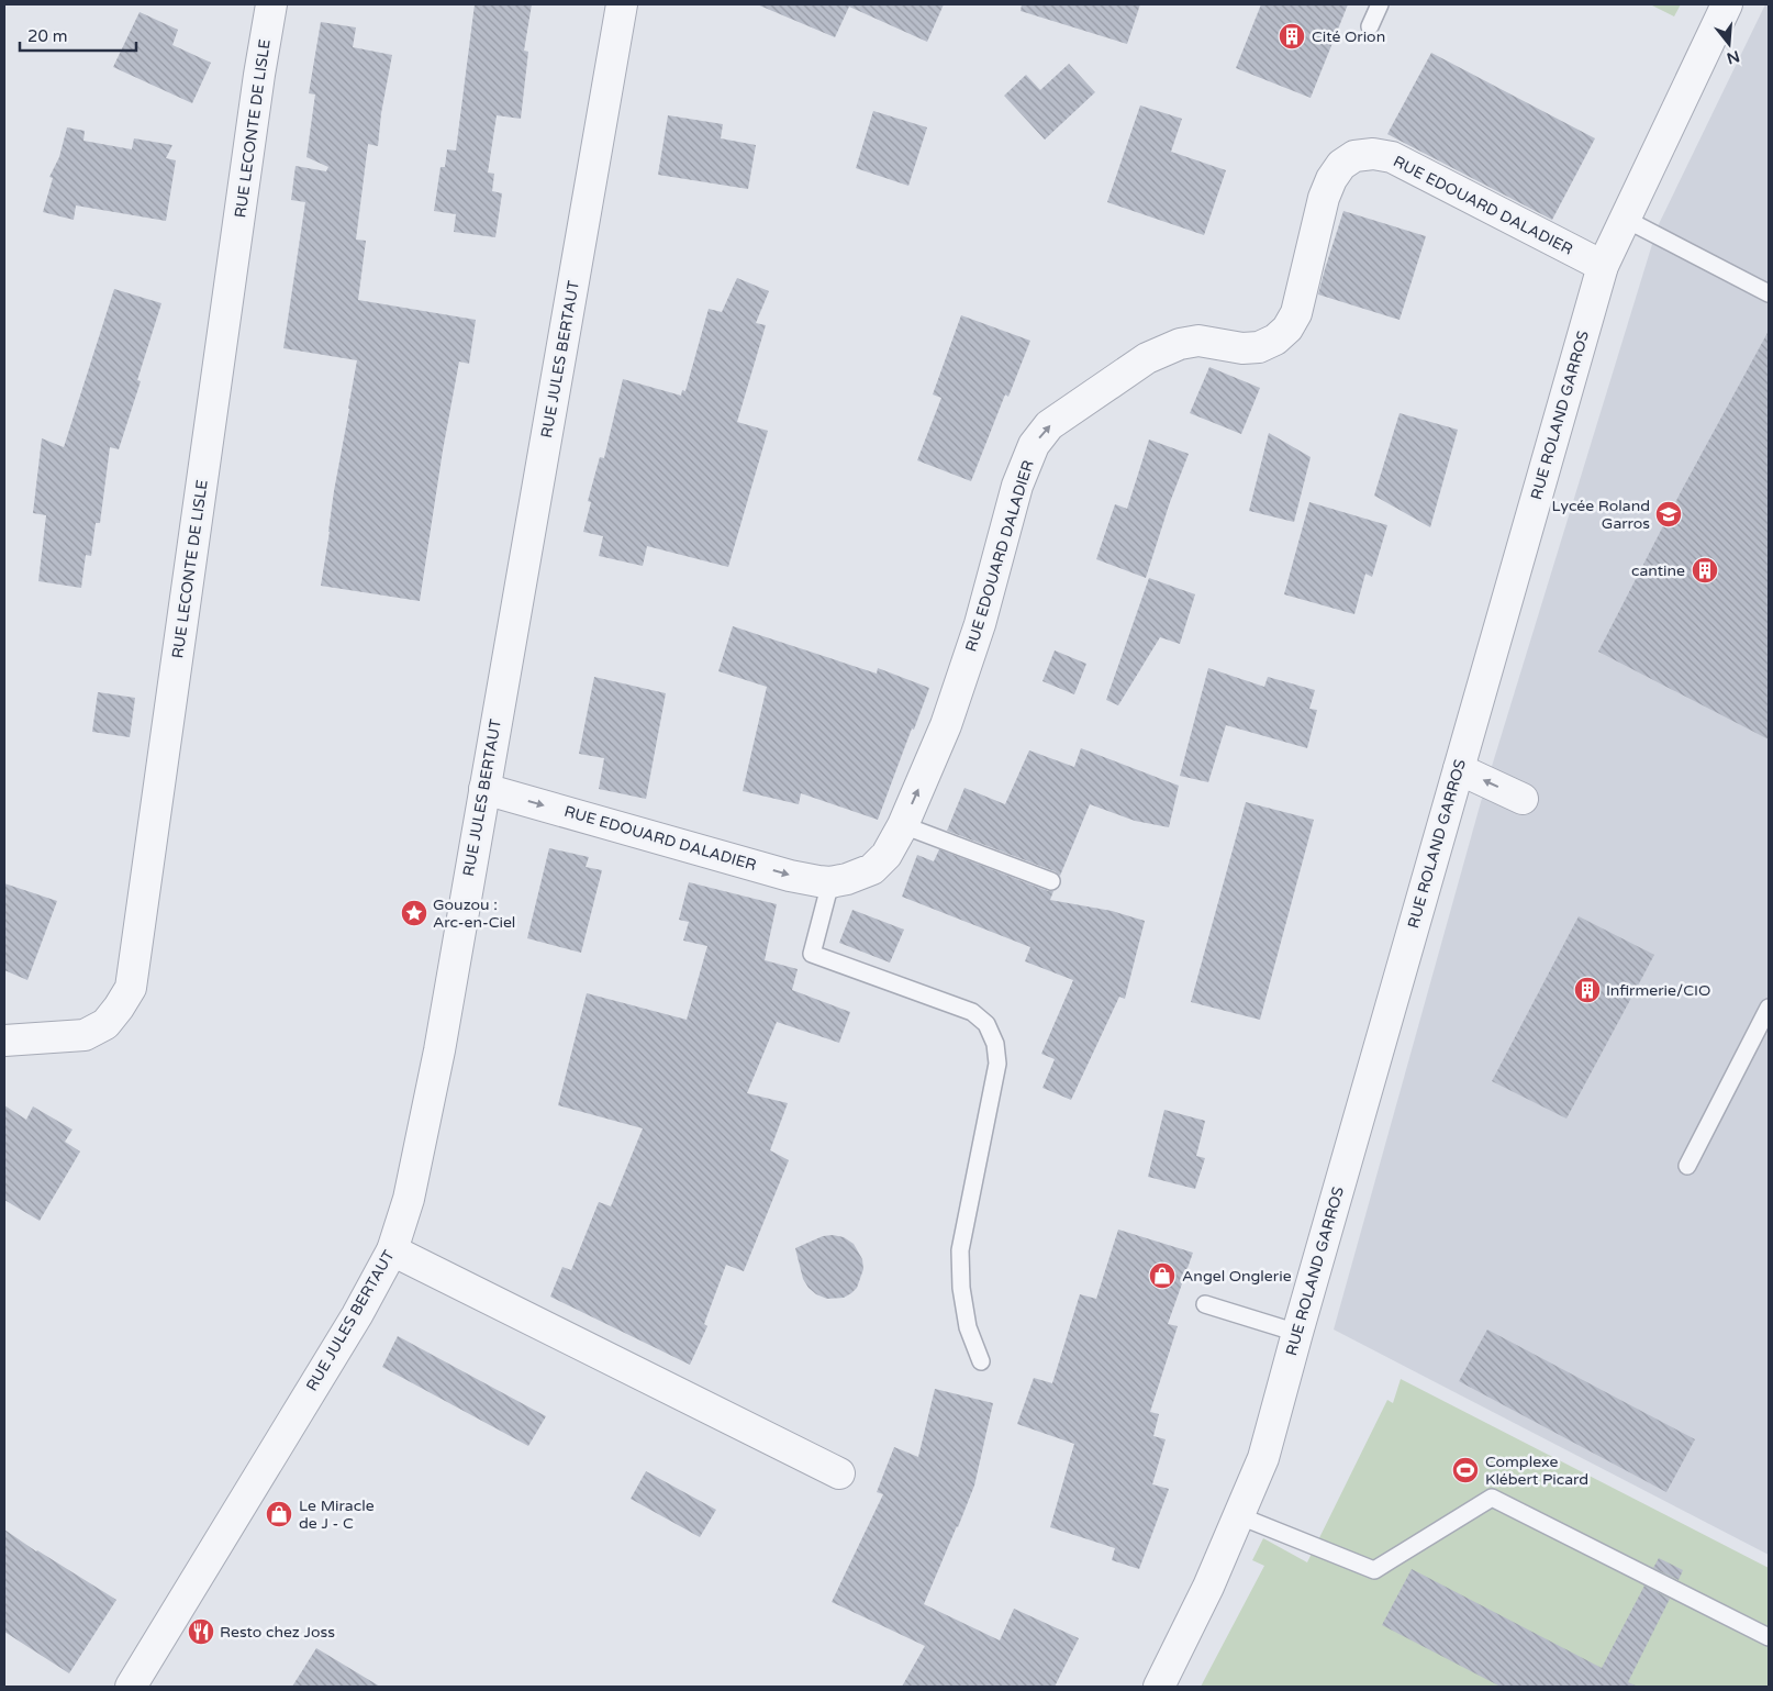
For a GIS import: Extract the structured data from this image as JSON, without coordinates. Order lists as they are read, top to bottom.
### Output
{
  "streets": {
    "street": [
      "RUE LECONTE DE LISLE",
      "RUE EDOUARD DALADIER",
      "RUE JULES BERTAUT",
      "RUE ROLAND GARROS"
    ]
  },
  "crossings": [
    ["RUE EDOUARD DALADIER", "RUE JULES BERTAUT"],
    ["RUE EDOUARD DALADIER", "RUE ROLAND GARROS"]
  ],
  "places": {
    "building": ["Cité Orion", "cantine", "Infirmerie/CIO"],
    "school or university": ["Lycée Roland Garros"],
    "place": ["Gouzou : Arc-en-Ciel"],
    "shop": ["Angel Onglerie", "Le Miracle de J - C"],
    "sports": ["Complexe Klébert Picard"],
    "restaurant": ["Resto chez Joss"]
  },
  "scale_bar": "20 m",
  "north": "bottom"
}
